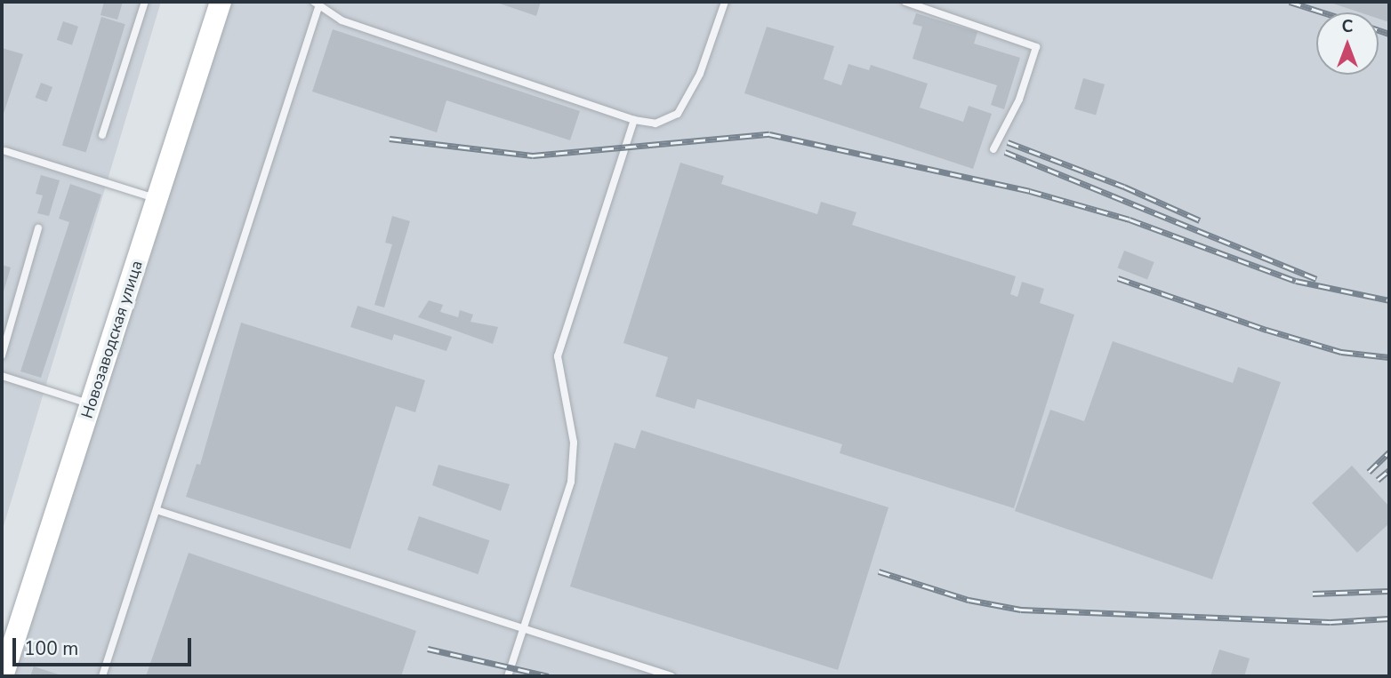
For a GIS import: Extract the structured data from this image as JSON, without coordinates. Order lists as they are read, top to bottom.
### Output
{
  "streets": {
    "main road": ["Новозаводская улица"]
  },
  "scale_bar": "100 m",
  "north": "top"
}
